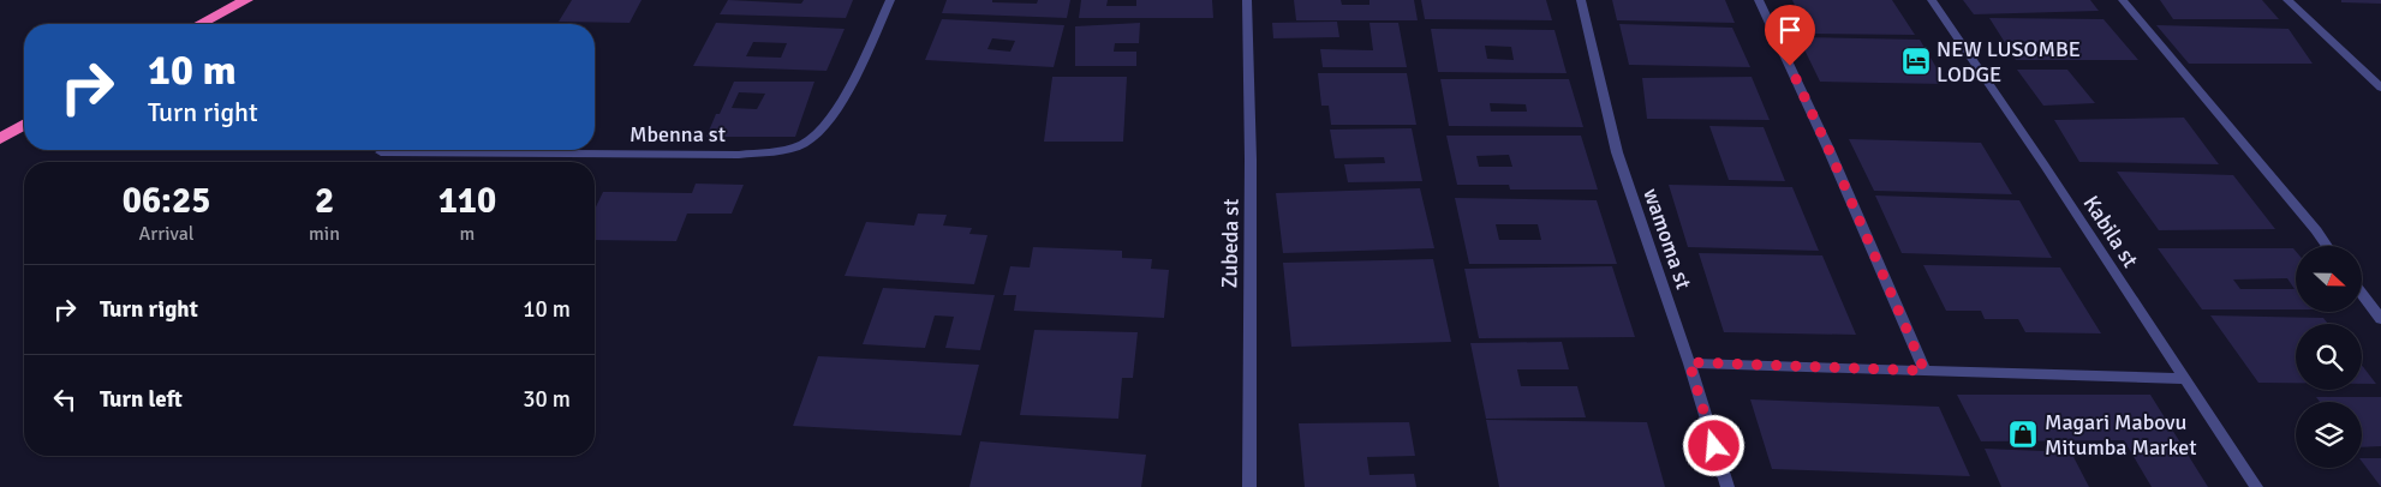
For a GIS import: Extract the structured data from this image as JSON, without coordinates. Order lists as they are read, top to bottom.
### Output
{
  "streets": {
    "street": [
      "Mbenna st",
      "Kabila st",
      "wamoma st",
      "Zubeda st"
    ]
  },
  "places": {
    "hotel": ["NEW LUSOMBE LODGE"],
    "shop": ["Magari Mabovu Mitumba Market"]
  },
  "north": "right",
  "page": {
    "turn": ["10 m", "Turn right"],
    "eta": [
      "06:25",
      "Arrival",
      "2",
      "min",
      "110",
      "m"
    ],
    "list": [
      {
        "name": "Turn right",
        "value": "10 m"
      },
      {
        "name": "Turn left",
        "value": "30 m"
      }
    ]
  }
}
